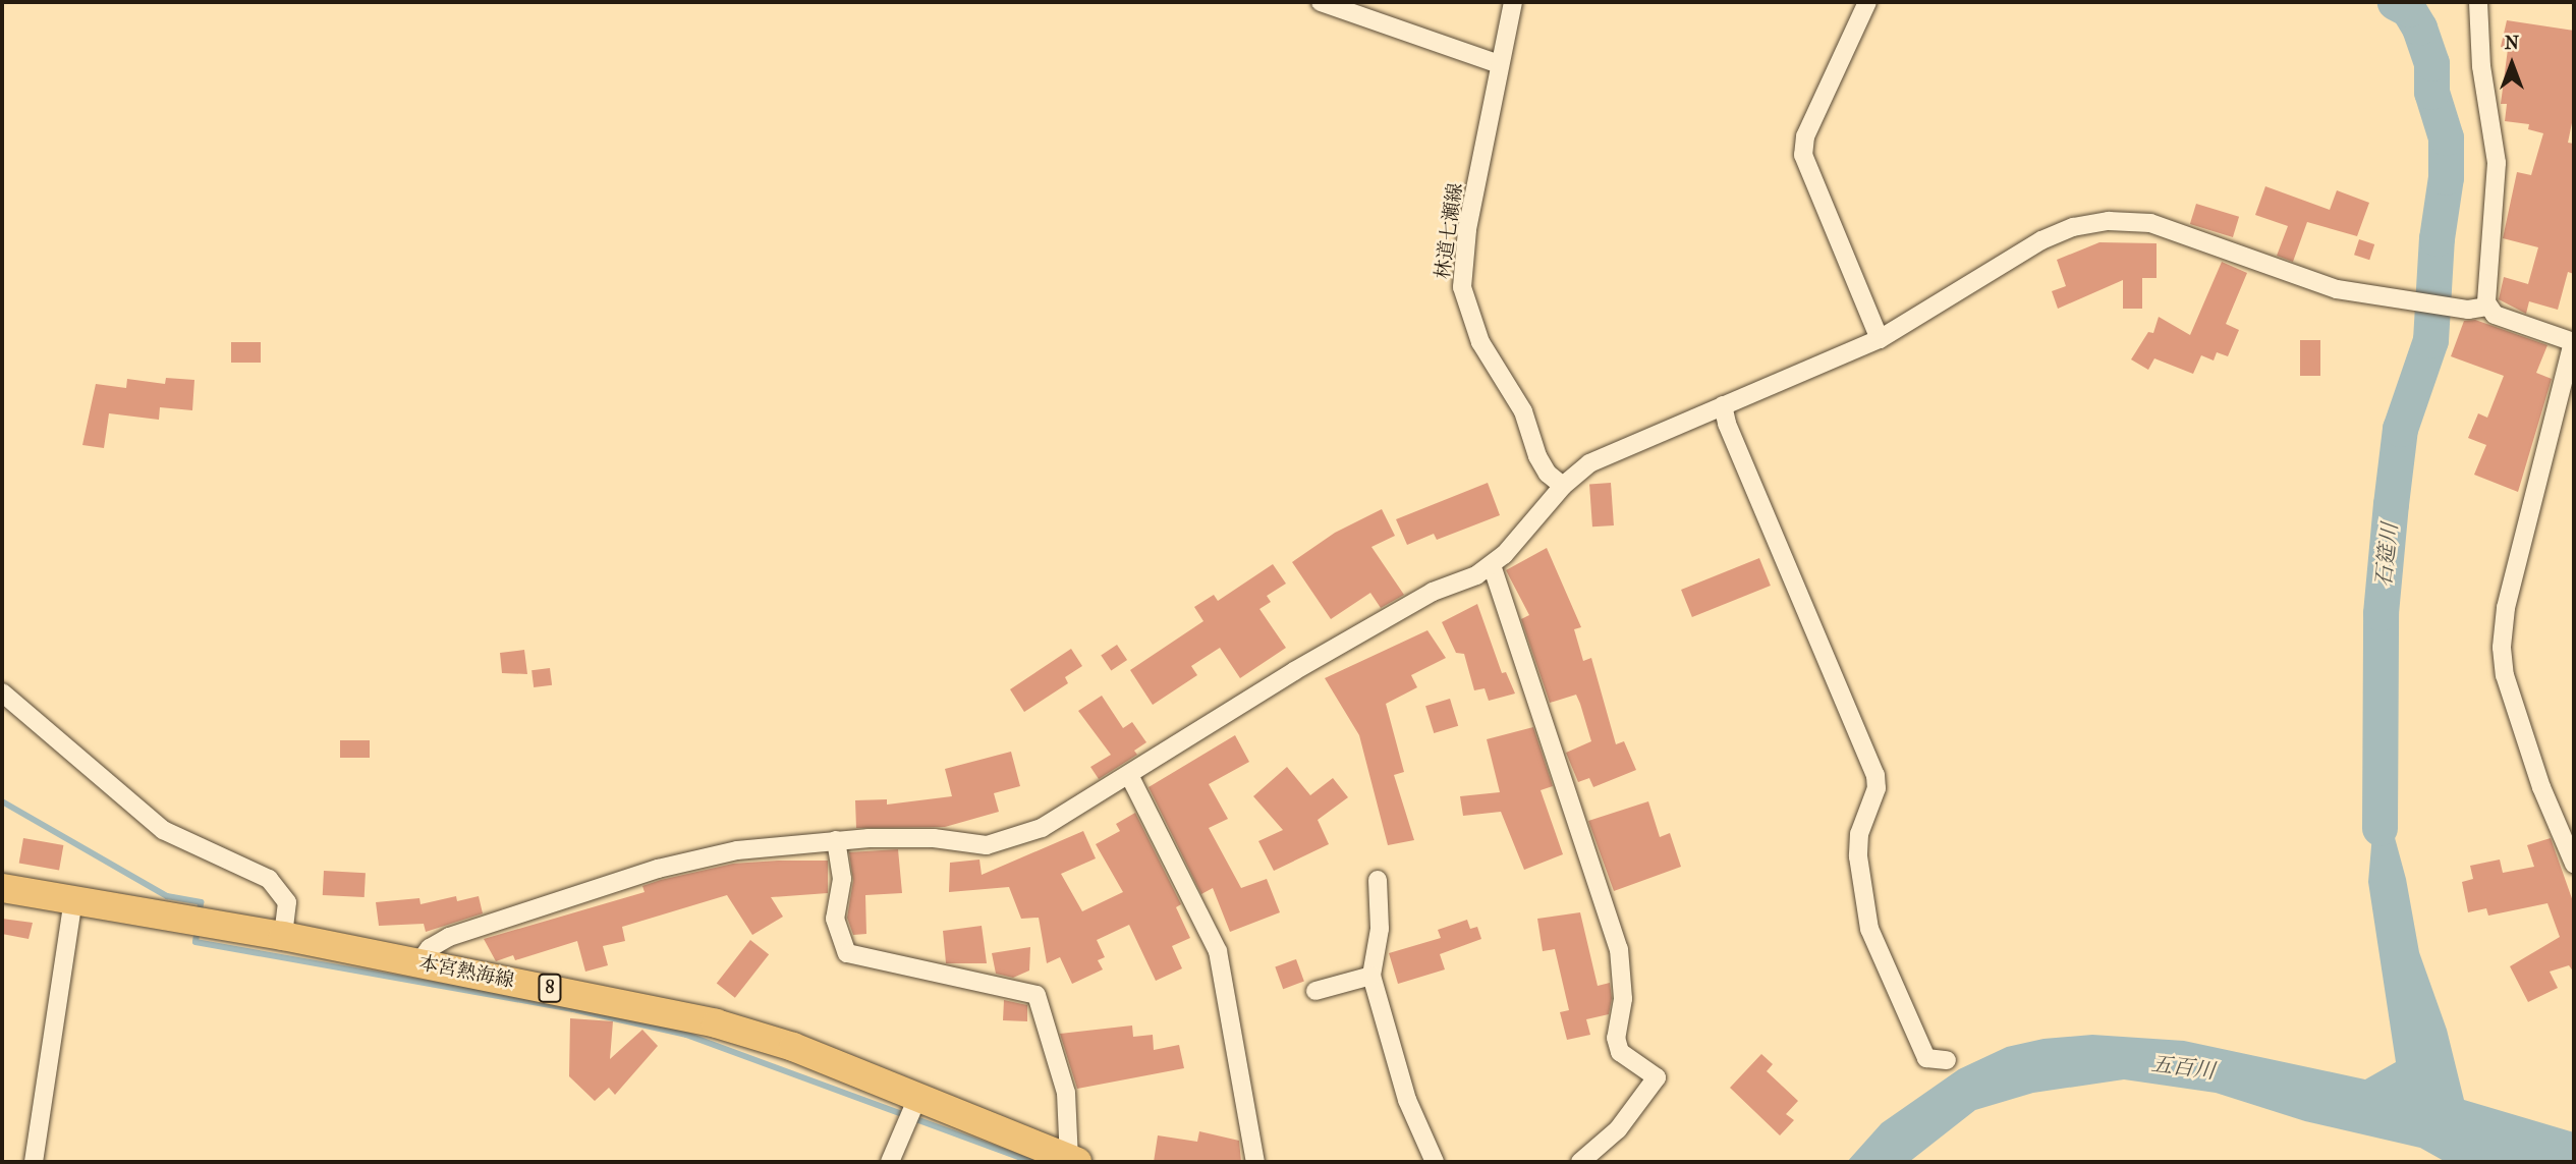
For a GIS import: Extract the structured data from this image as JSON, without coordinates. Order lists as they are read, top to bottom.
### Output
{
  "streets": {
    "main road": ["本宮熱海線", "8"],
    "street": ["林道七瀬線"]
  },
  "water": ["石筵川", "五百川"],
  "north": "top"
}
